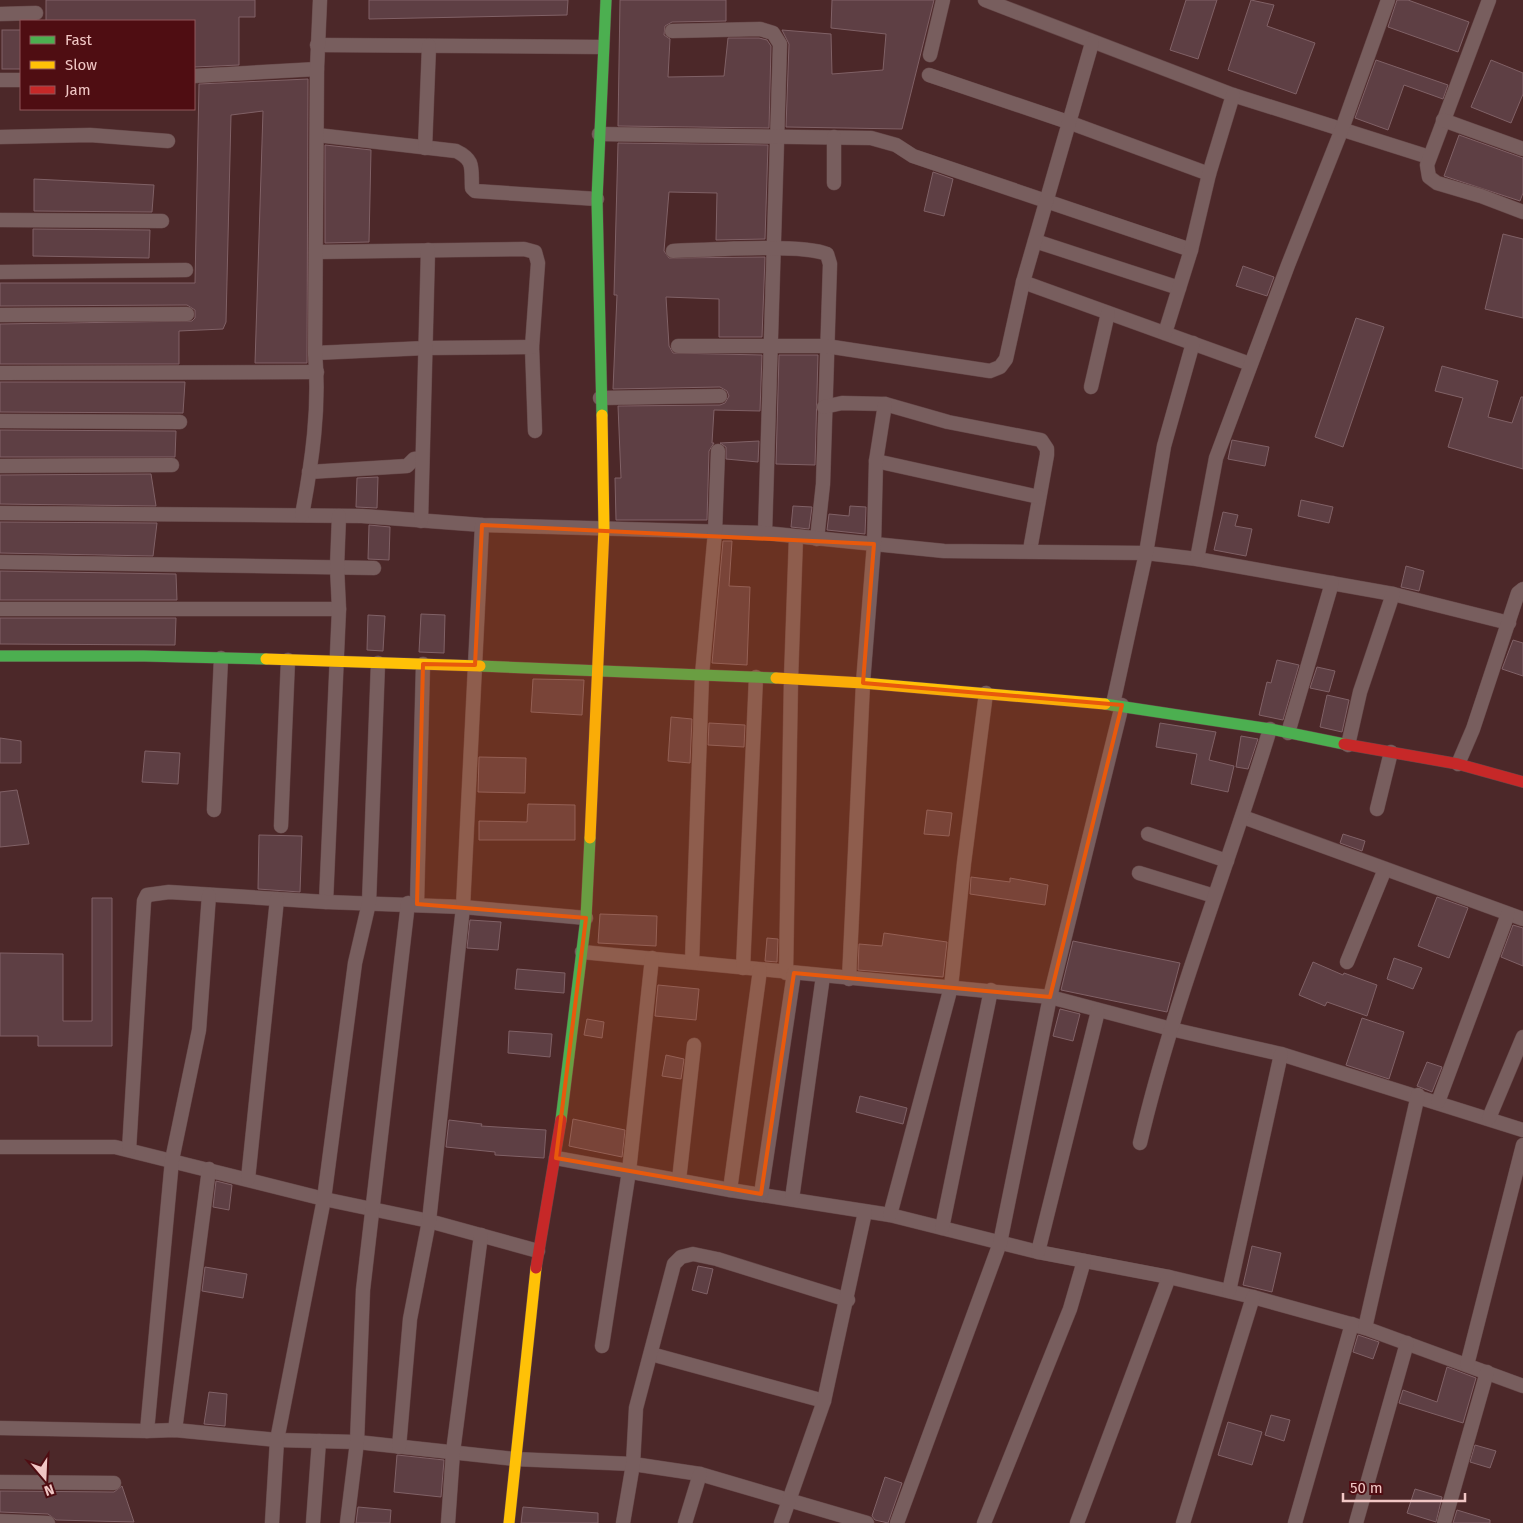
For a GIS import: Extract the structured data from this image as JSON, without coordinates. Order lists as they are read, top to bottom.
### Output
{
  "legend": ["Fast", "Slow", "Jam"],
  "scale_bar": "50 m",
  "north": "bottom"
}
